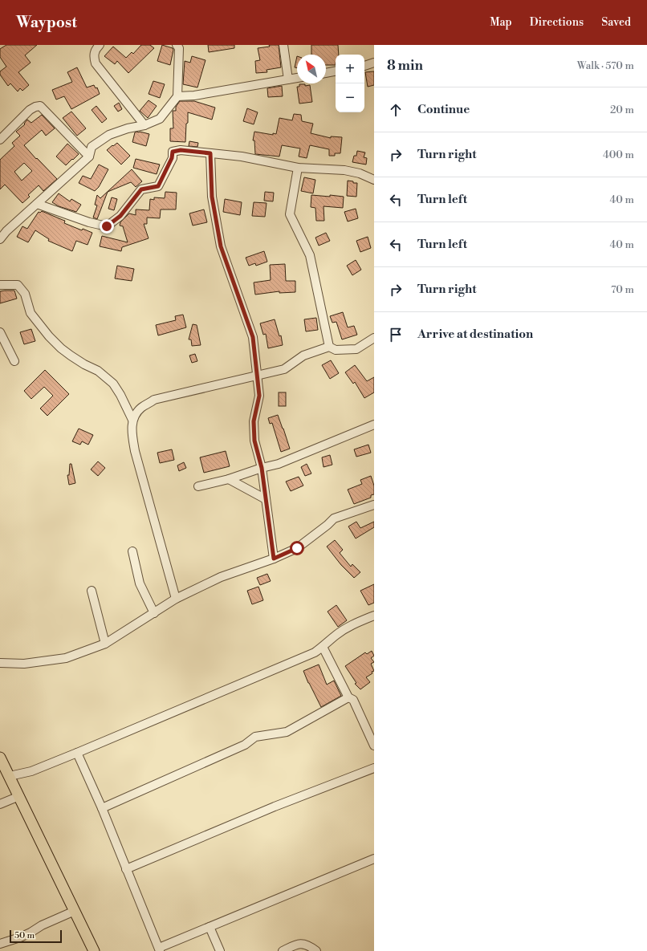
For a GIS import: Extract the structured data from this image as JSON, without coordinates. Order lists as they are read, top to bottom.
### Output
{
  "scale_bar": "50 m",
  "north": "top left",
  "page": {
    "header": "Waypost",
    "nav": ["Map", "Directions", "Saved"],
    "heading": ["8 min", "Walk · 570 m"],
    "map_buttons": ["+", "−"],
    "list": [
      ["Continue", "20 m"],
      ["Turn right", "400 m"],
      ["Turn left", "40 m"],
      ["Turn left", "40 m"],
      ["Turn right", "70 m"],
      "Arrive at destination"
    ],
    "scale": "50 m"
  }
}
